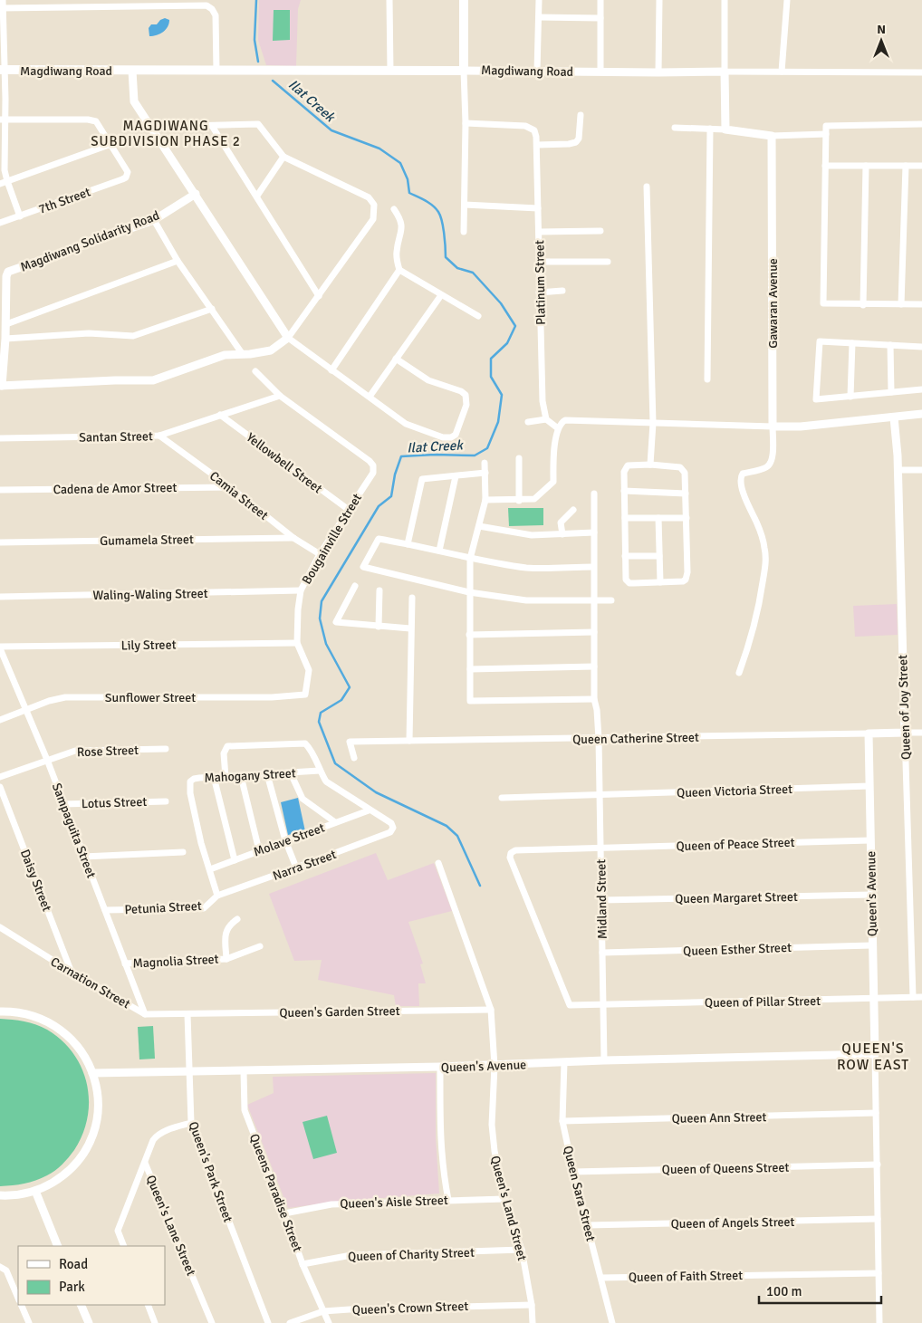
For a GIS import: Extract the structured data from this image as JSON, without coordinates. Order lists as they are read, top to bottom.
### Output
{
  "streets": {
    "main road": ["Magdiwang Road"],
    "street": [
      "7th Street",
      "Magdiwang Solidarity Road",
      "Platinum Street",
      "Gawaran Avenue",
      "Santan Street",
      "Yellowbell Street",
      "Cadena de Amor Street",
      "Camia Street",
      "Bougainville Street",
      "Gumamela Street",
      "Waling-Waling Street",
      "Lily Street",
      "Sunflower Street",
      "Queen of Joy Street",
      "Queen Catherine Street",
      "Rose Street",
      "Mahogany Street",
      "Queen Victoria Street",
      "Lotus Street",
      "Sampaguita Street",
      "Molave Street",
      "Queen of Peace Street",
      "Narra Street",
      "Daisy Street",
      "Queen's Avenue",
      "Queen Margaret Street",
      "Midland Street",
      "Petunia Street",
      "Queen Esther Street",
      "Magnolia Street",
      "Carnation Street",
      "Queen of Pillar Street",
      "Queen's Garden Street",
      "Queen Ann Street",
      "Queen of Queens Street",
      "Queen's Park Street",
      "Queens Paradise Street",
      "Queen Sara Street",
      "Queen's Aisle Street",
      "Queen's Land Street",
      "Queen of Angels Street",
      "Queen's Lane Street",
      "Queen of Charity Street",
      "Queen of Faith Street",
      "Queen's Crown Street"
    ]
  },
  "crossings": [
    ["Santan Street", "Yellowbell Street"],
    ["Santan Street", "Camia Street"],
    ["Santan Street", "Bougainville Street"],
    ["Yellowbell Street", "Bougainville Street"],
    ["Cadena de Amor Street", "Camia Street"],
    ["Camia Street", "Bougainville Street"],
    ["Camia Street", "Gumamela Street"],
    ["Bougainville Street", "Waling-Waling Street"],
    ["Bougainville Street", "Lily Street"],
    ["Bougainville Street", "Sunflower Street"],
    ["Lily Street", "Sampaguita Street"],
    ["Sunflower Street", "Sampaguita Street"],
    ["Queen of Joy Street", "Queen Catherine Street"],
    ["Queen of Joy Street", "Queen of Pillar Street"],
    ["Queen Catherine Street", "Queen's Avenue"],
    ["Queen Catherine Street", "Midland Street"],
    ["Rose Street", "Sampaguita Street"],
    ["Mahogany Street", "Molave Street"],
    ["Mahogany Street", "Narra Street"],
    ["Mahogany Street", "Petunia Street"],
    ["Queen Victoria Street", "Queen's Avenue"],
    ["Queen Victoria Street", "Midland Street"],
    ["Lotus Street", "Sampaguita Street"],
    ["Sampaguita Street", "Petunia Street"],
    ["Sampaguita Street", "Magnolia Street"],
    ["Sampaguita Street", "Carnation Street"],
    ["Molave Street", "Narra Street"],
    ["Queen of Peace Street", "Queen's Avenue"],
    ["Queen of Peace Street", "Midland Street"],
    ["Queen of Peace Street", "Queen of Pillar Street"],
    ["Narra Street", "Petunia Street"],
    ["Daisy Street", "Carnation Street"],
    ["Queen's Avenue", "Queen Margaret Street"],
    ["Queen's Avenue", "Midland Street"],
    ["Queen's Avenue", "Queen Esther Street"],
    ["Queen's Avenue", "Queen of Pillar Street"],
    ["Queen's Avenue", "Queen Ann Street"],
    ["Queen's Avenue", "Queen of Queens Street"],
    ["Queen's Avenue", "Queen's Park Street"],
    ["Queen's Avenue", "Queens Paradise Street"],
    ["Queen's Avenue", "Queen Sara Street"],
    ["Queen's Avenue", "Queen's Land Street"],
    ["Queen's Avenue", "Queen of Angels Street"],
    ["Queen's Avenue", "Queen of Faith Street"],
    ["Queen Margaret Street", "Midland Street"],
    ["Midland Street", "Queen Esther Street"],
    ["Midland Street", "Queen of Pillar Street"],
    ["Carnation Street", "Queen's Garden Street"],
    ["Carnation Street", "Queen's Park Street"],
    ["Queen's Garden Street", "Queen's Park Street"],
    ["Queen Ann Street", "Queen Sara Street"],
    ["Queen of Queens Street", "Queen Sara Street"],
    ["Queen's Park Street", "Queen's Lane Street"],
    ["Queens Paradise Street", "Queen's Aisle Street"],
    ["Queens Paradise Street", "Queen of Charity Street"],
    ["Queens Paradise Street", "Queen's Crown Street"],
    ["Queen Sara Street", "Queen of Angels Street"],
    ["Queen Sara Street", "Queen of Faith Street"],
    ["Queen's Aisle Street", "Queen's Land Street"],
    ["Queen's Land Street", "Queen of Charity Street"],
    ["Queen's Land Street", "Queen's Crown Street"]
  ],
  "districts": ["MAGDIWANG SUBDIVISION PHASE 2", "QUEEN'S ROW EAST"],
  "water": ["Ilat Creek"],
  "legend": ["Road", "Park"],
  "scale_bar": "100 m",
  "north": "top"
}
